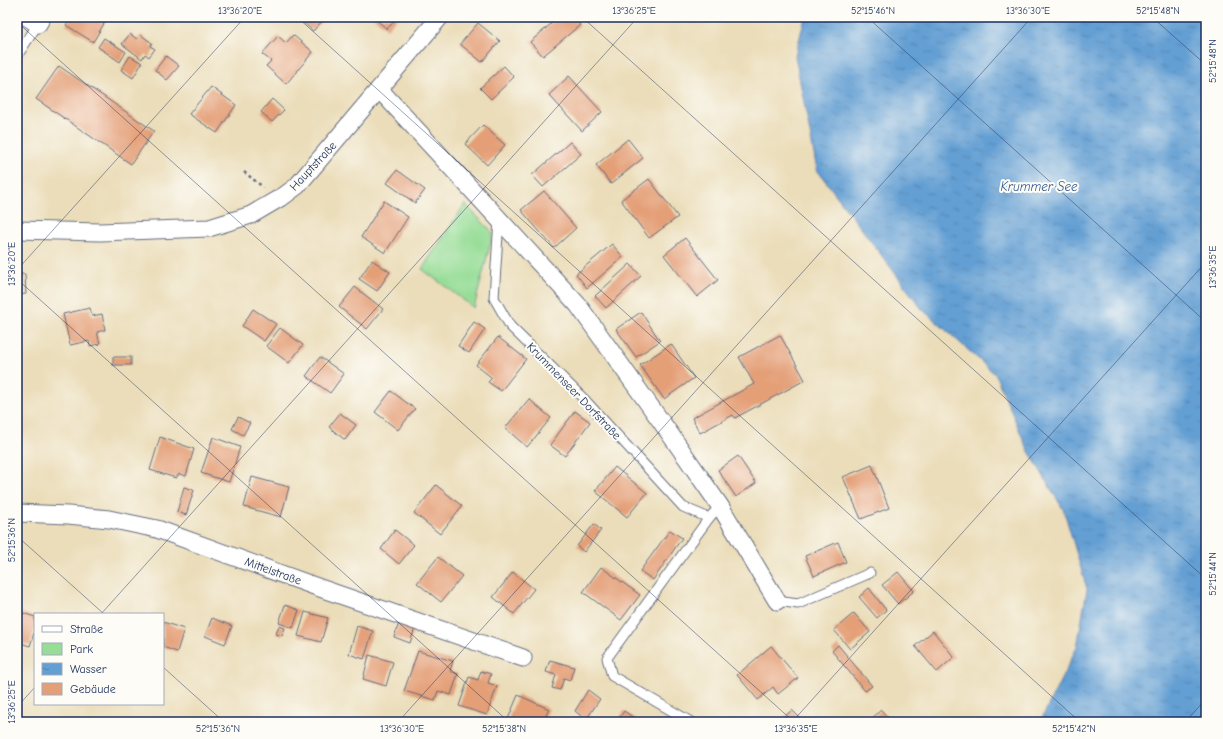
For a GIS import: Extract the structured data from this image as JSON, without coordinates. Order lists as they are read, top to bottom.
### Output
{
  "streets": {
    "street": ["Hauptstraße", "Mittelstraße"],
    "lane": ["Krummenseer Dorfstraße"]
  },
  "water": ["Krummer See"],
  "legend": [
    "Straße",
    "Park",
    "Wasser",
    "Gebäude"
  ],
  "coordinates": [
    "13°36'20\"E",
    "13°36'25\"E",
    "52°15'46\"N",
    "13°36'30\"E",
    "52°15'48\"N",
    "13°36'35\"E",
    "52°15'36\"N",
    "52°15'44\"N",
    "52°15'38\"N",
    "52°15'42\"N"
  ]
}
